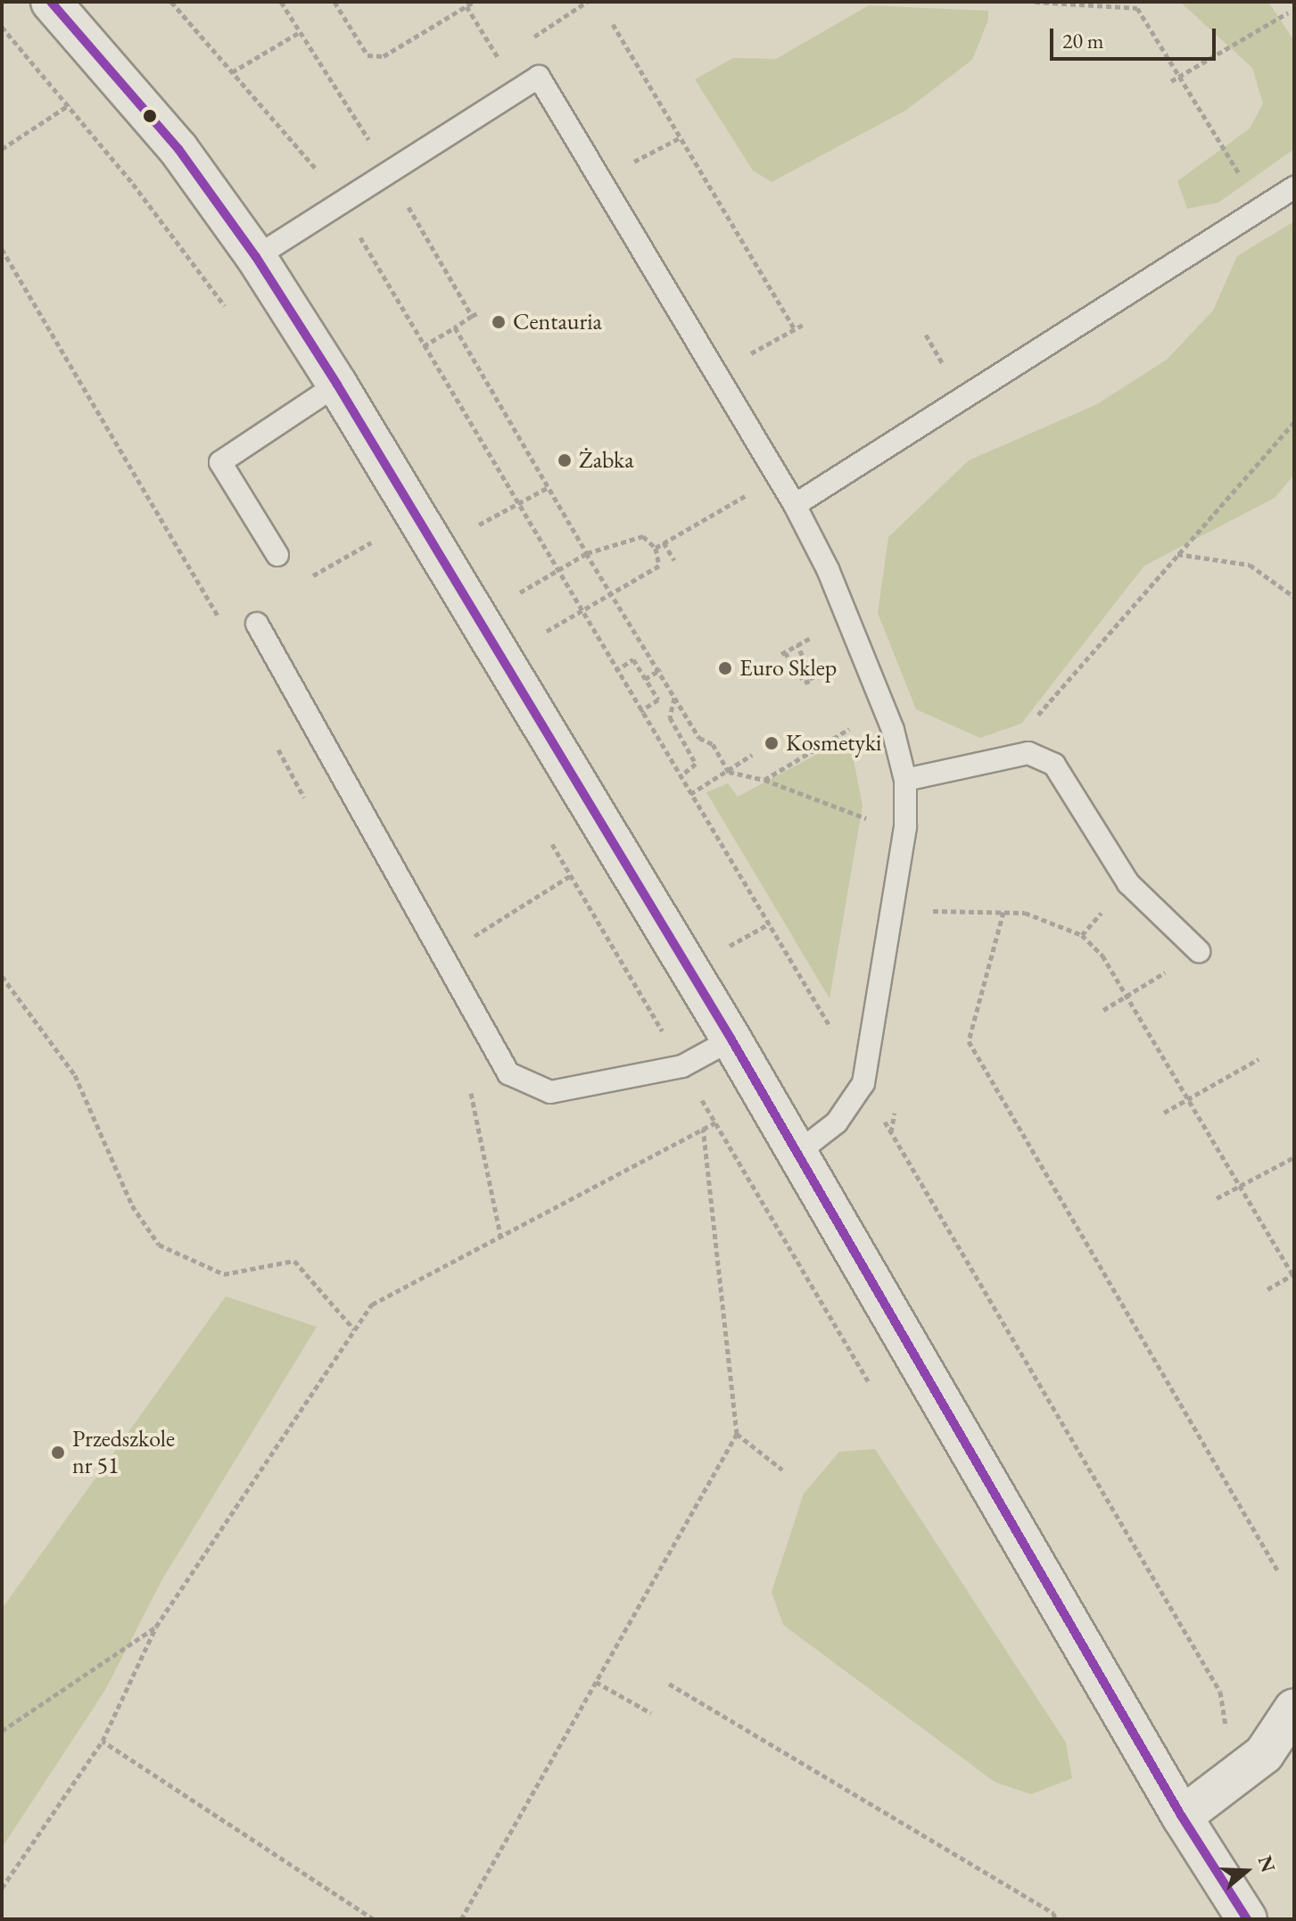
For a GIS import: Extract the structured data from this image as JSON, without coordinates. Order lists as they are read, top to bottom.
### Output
{
  "places": [
    "Centauria",
    "Żabka",
    "Euro Sklep",
    "Kosmetyki",
    "Przedszkole nr 51"
  ],
  "scale_bar": "20 m",
  "north": "right"
}
